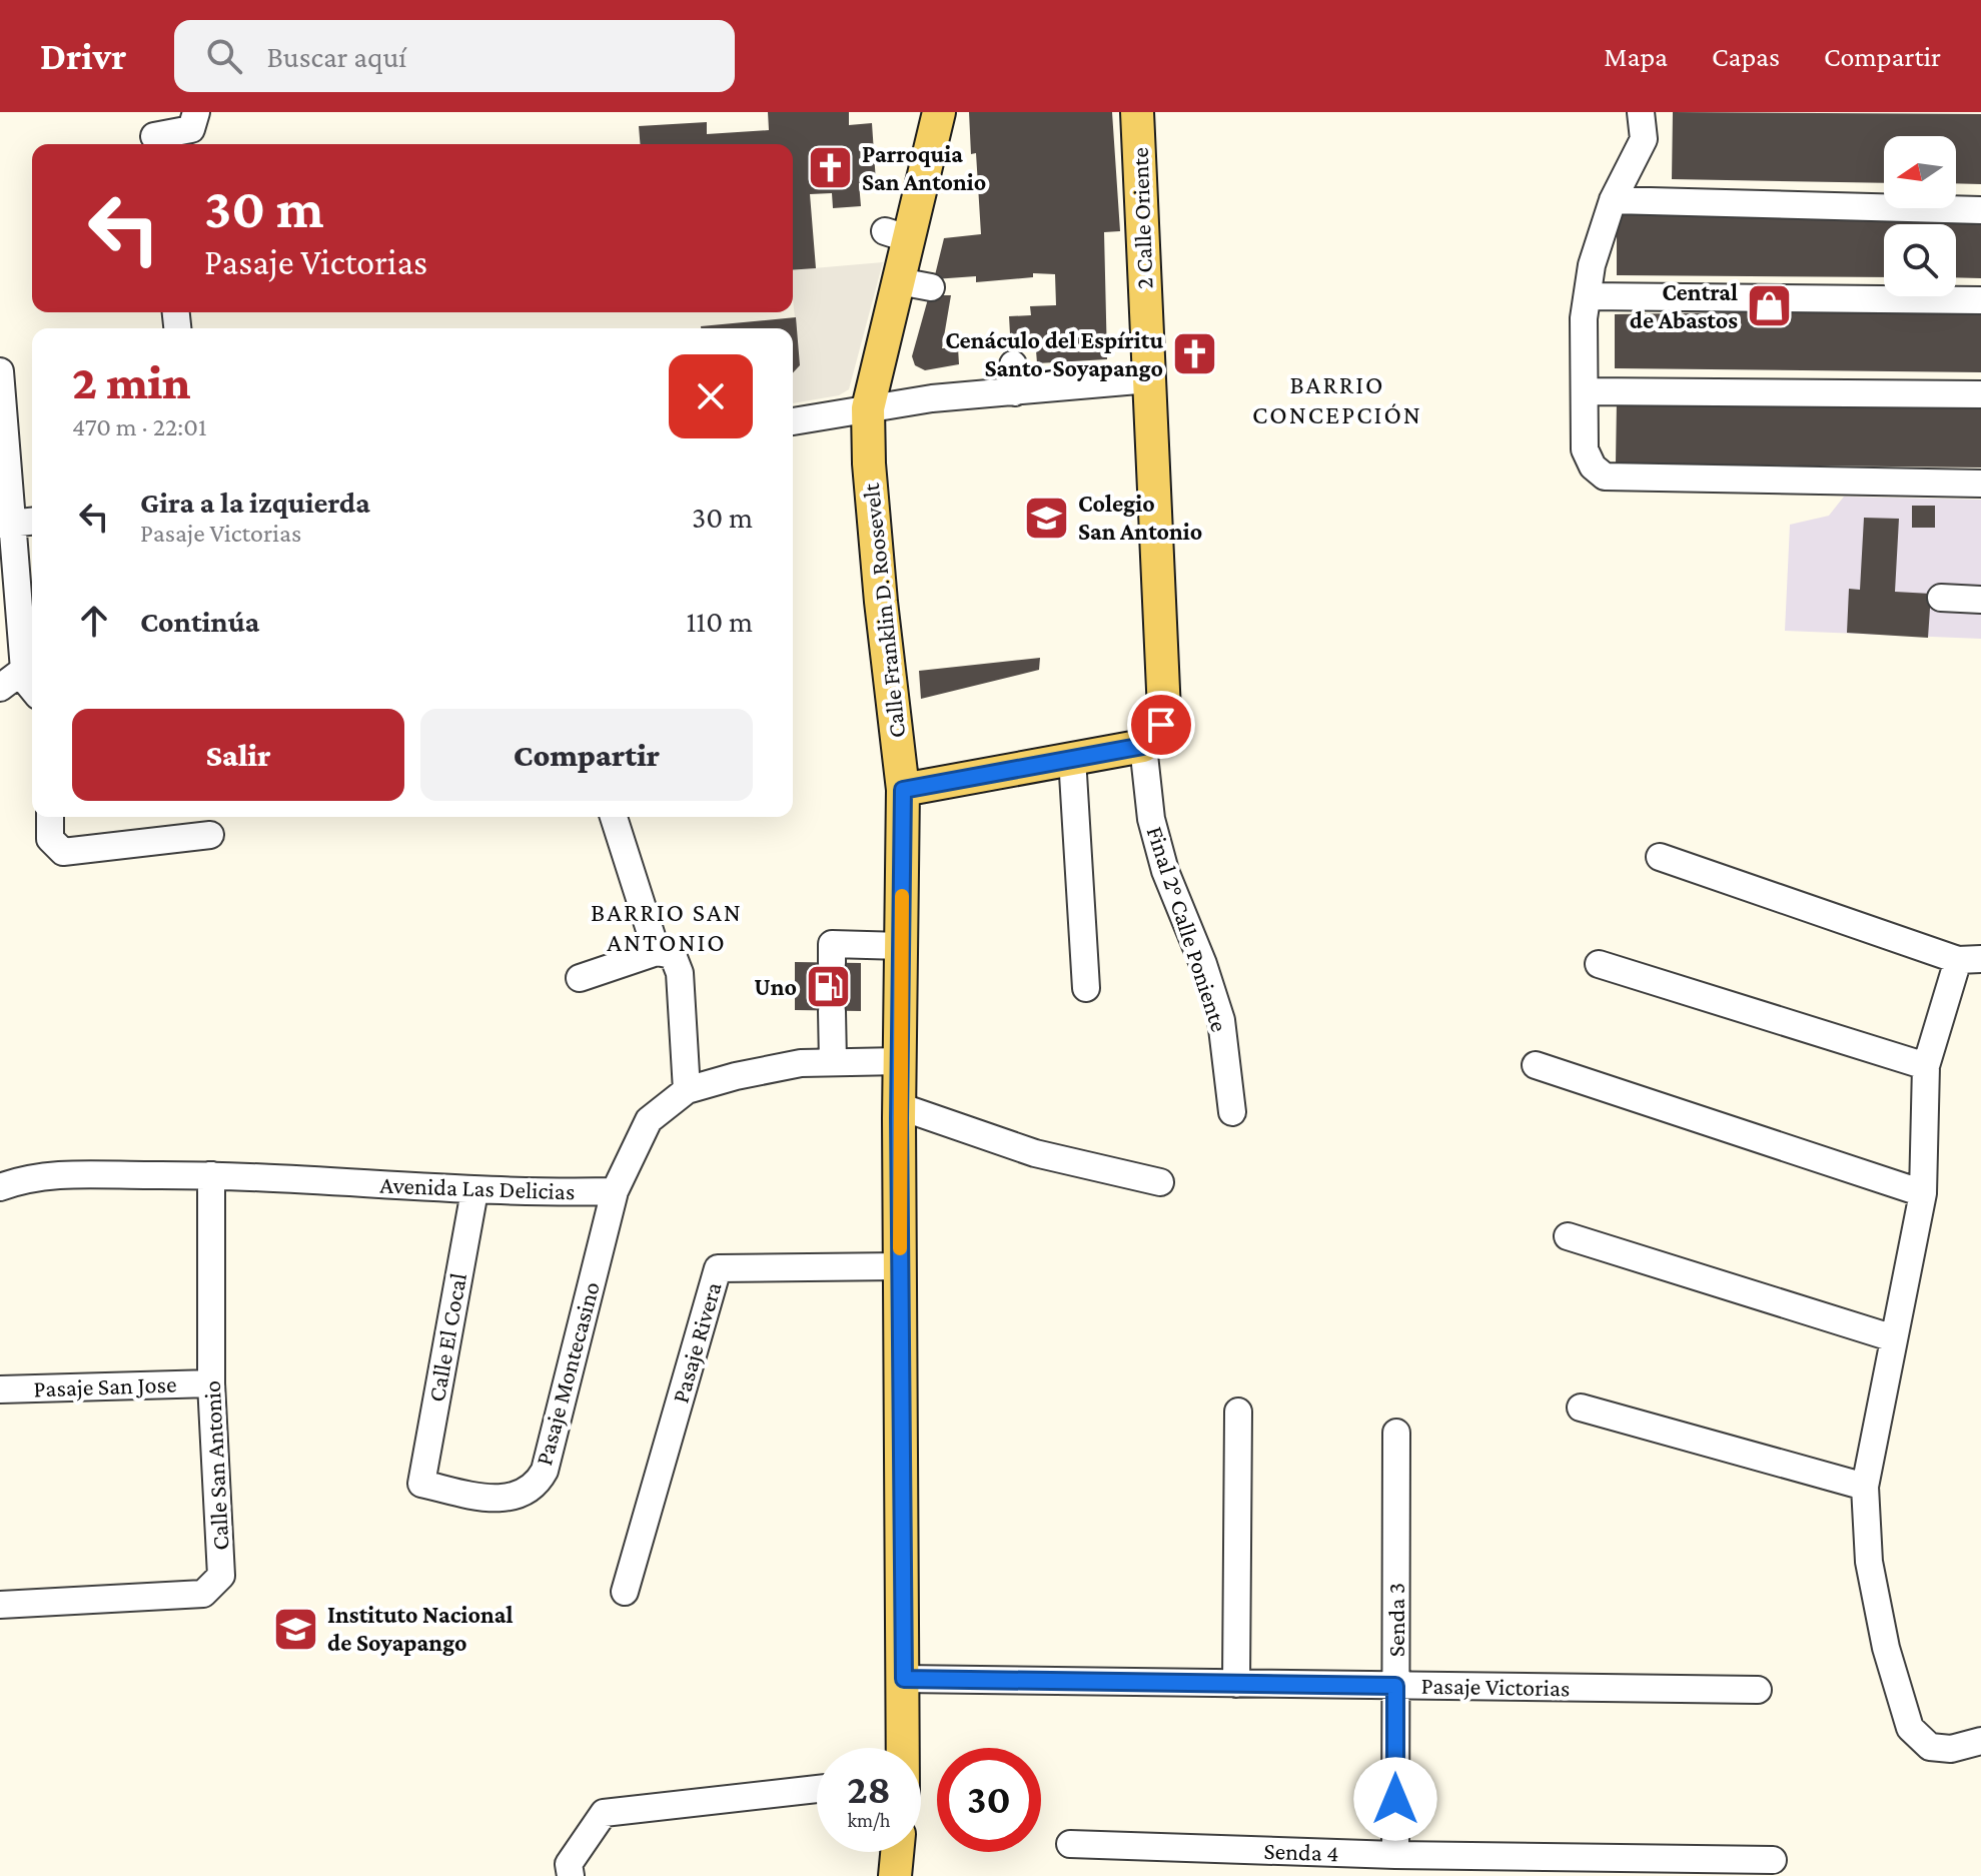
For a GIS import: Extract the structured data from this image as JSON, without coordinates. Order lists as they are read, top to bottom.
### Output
{
  "streets": {
    "main road": ["2 Calle Oriente", "Calle Franklin D. Roosevelt"],
    "street": [
      "Final 2° Calle Poniente",
      "Avenida Las Delicias",
      "Calle El Cocal",
      "Pasaje Rivera",
      "Pasaje Montecasino",
      "Pasaje San Jose",
      "Calle San Antonio",
      "Senda 3",
      "Pasaje Victorias",
      "Senda 4"
    ]
  },
  "crossings": [
    ["2 Calle Oriente", "Final 2° Calle Poniente"],
    ["Calle Franklin D. Roosevelt", "Pasaje Rivera"],
    ["Calle Franklin D. Roosevelt", "Pasaje Victorias"],
    ["Avenida Las Delicias", "Calle El Cocal"],
    ["Avenida Las Delicias", "Pasaje Montecasino"],
    ["Avenida Las Delicias", "Calle San Antonio"],
    ["Calle El Cocal", "Pasaje Montecasino"],
    ["Pasaje San Jose", "Calle San Antonio"],
    ["Senda 3", "Pasaje Victorias"],
    ["Senda 3", "Senda 4"]
  ],
  "districts": ["BARRIO CONCEPCIÓN", "BARRIO SAN ANTONIO"],
  "places": {
    "church": ["Parroquia San Antonio", "Cenáculo del Espíritu Santo-Soyapango"],
    "shop": ["Central de Abastos"],
    "school or university": ["Colegio San Antonio", "Instituto Nacional de Soyapango"],
    "fuel station": ["Uno"]
  },
  "north": "left",
  "page": {
    "header": "Drivr",
    "search": "Buscar aquí",
    "nav": ["Mapa", "Capas", "Compartir"],
    "turn": ["30 m", "Pasaje Victorias"],
    "heading": ["2 min", "470 m · 22:01"],
    "list": [
      {
        "name": "Gira a la izquierda",
        "note": "Pasaje Victorias",
        "value": "30 m"
      },
      {
        "name": "Continúa",
        "value": "110 m"
      }
    ],
    "buttons": ["Salir", "Compartir"],
    "speed": "28 km/h",
    "limit": "30"
  }
}
